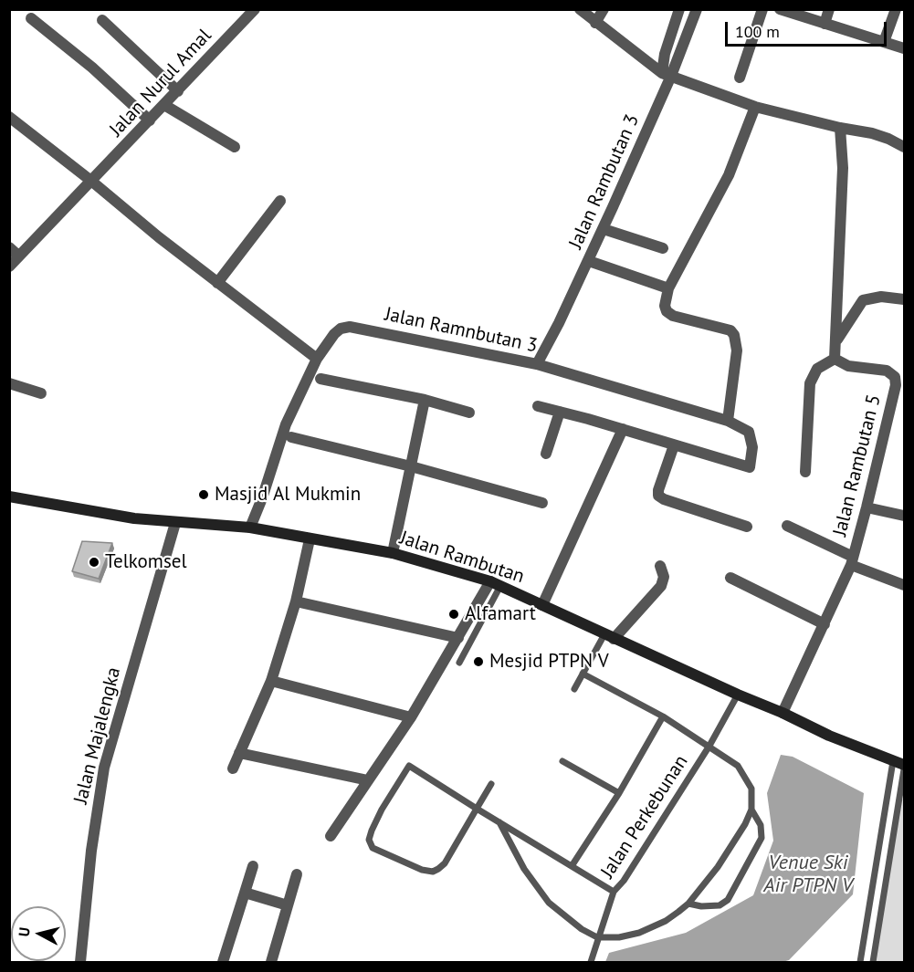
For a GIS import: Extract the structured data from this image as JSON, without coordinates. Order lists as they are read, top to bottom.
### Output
{
  "streets": {
    "main road": ["Jalan Rambutan"],
    "street": [
      "Jalan Nurul Amal",
      "Jalan Rambutan 3",
      "Jalan Ramnbutan 3",
      "Jalan Rambutan 5",
      "Jalan Majalengka"
    ],
    "lane": ["Jalan Perkebunan"]
  },
  "crossings": [
    ["Jalan Rambutan 3", "Jalan Ramnbutan 3"],
    ["Jalan Ramnbutan 3", "Jalan Rambutan"],
    ["Jalan Rambutan 5", "Jalan Rambutan"],
    ["Jalan Rambutan", "Jalan Majalengka"],
    ["Jalan Rambutan", "Jalan Perkebunan"]
  ],
  "water": ["Venue Ski Air PTPN V"],
  "places": [
    "Masjid Al Mukmin",
    "Telkomsel",
    "Alfamart",
    "Mesjid PTPN V"
  ],
  "scale_bar": "100 m",
  "north": "left"
}
